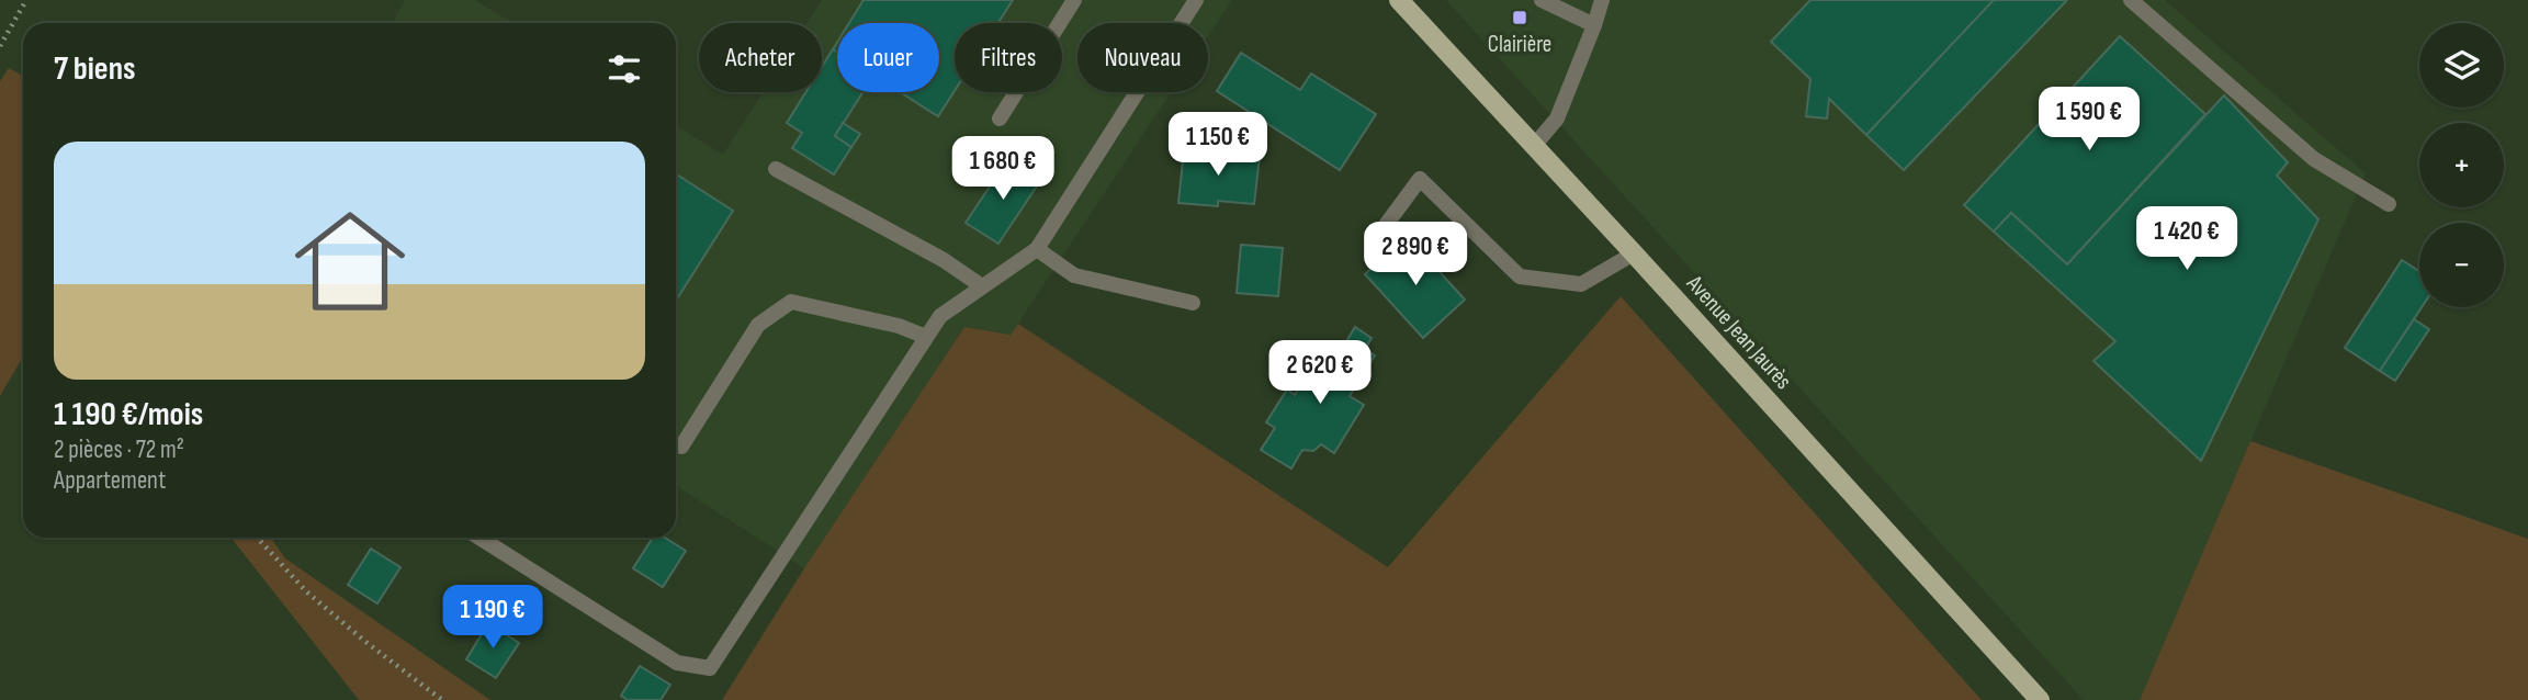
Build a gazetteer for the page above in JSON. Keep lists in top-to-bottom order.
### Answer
{
  "streets": {
    "main road": ["Avenue Jean Jaurès"]
  },
  "places": {
    "transit": ["Clairière"]
  },
  "page": {
    "map_buttons": ["+", "−"],
    "chip": [
      "Acheter",
      "Louer",
      "Filtres",
      "Nouveau"
    ],
    "heading": "7 biens",
    "price": [
      "1 590 €",
      "1 150 €",
      "1 680 €",
      "1 420 €",
      "2 890 €",
      "2 620 €",
      "1 190 €"
    ],
    "list": [
      {
        "name": "1 190 €/mois",
        "note": "2 pièces · 72 m² · Appartement"
      }
    ]
  }
}
